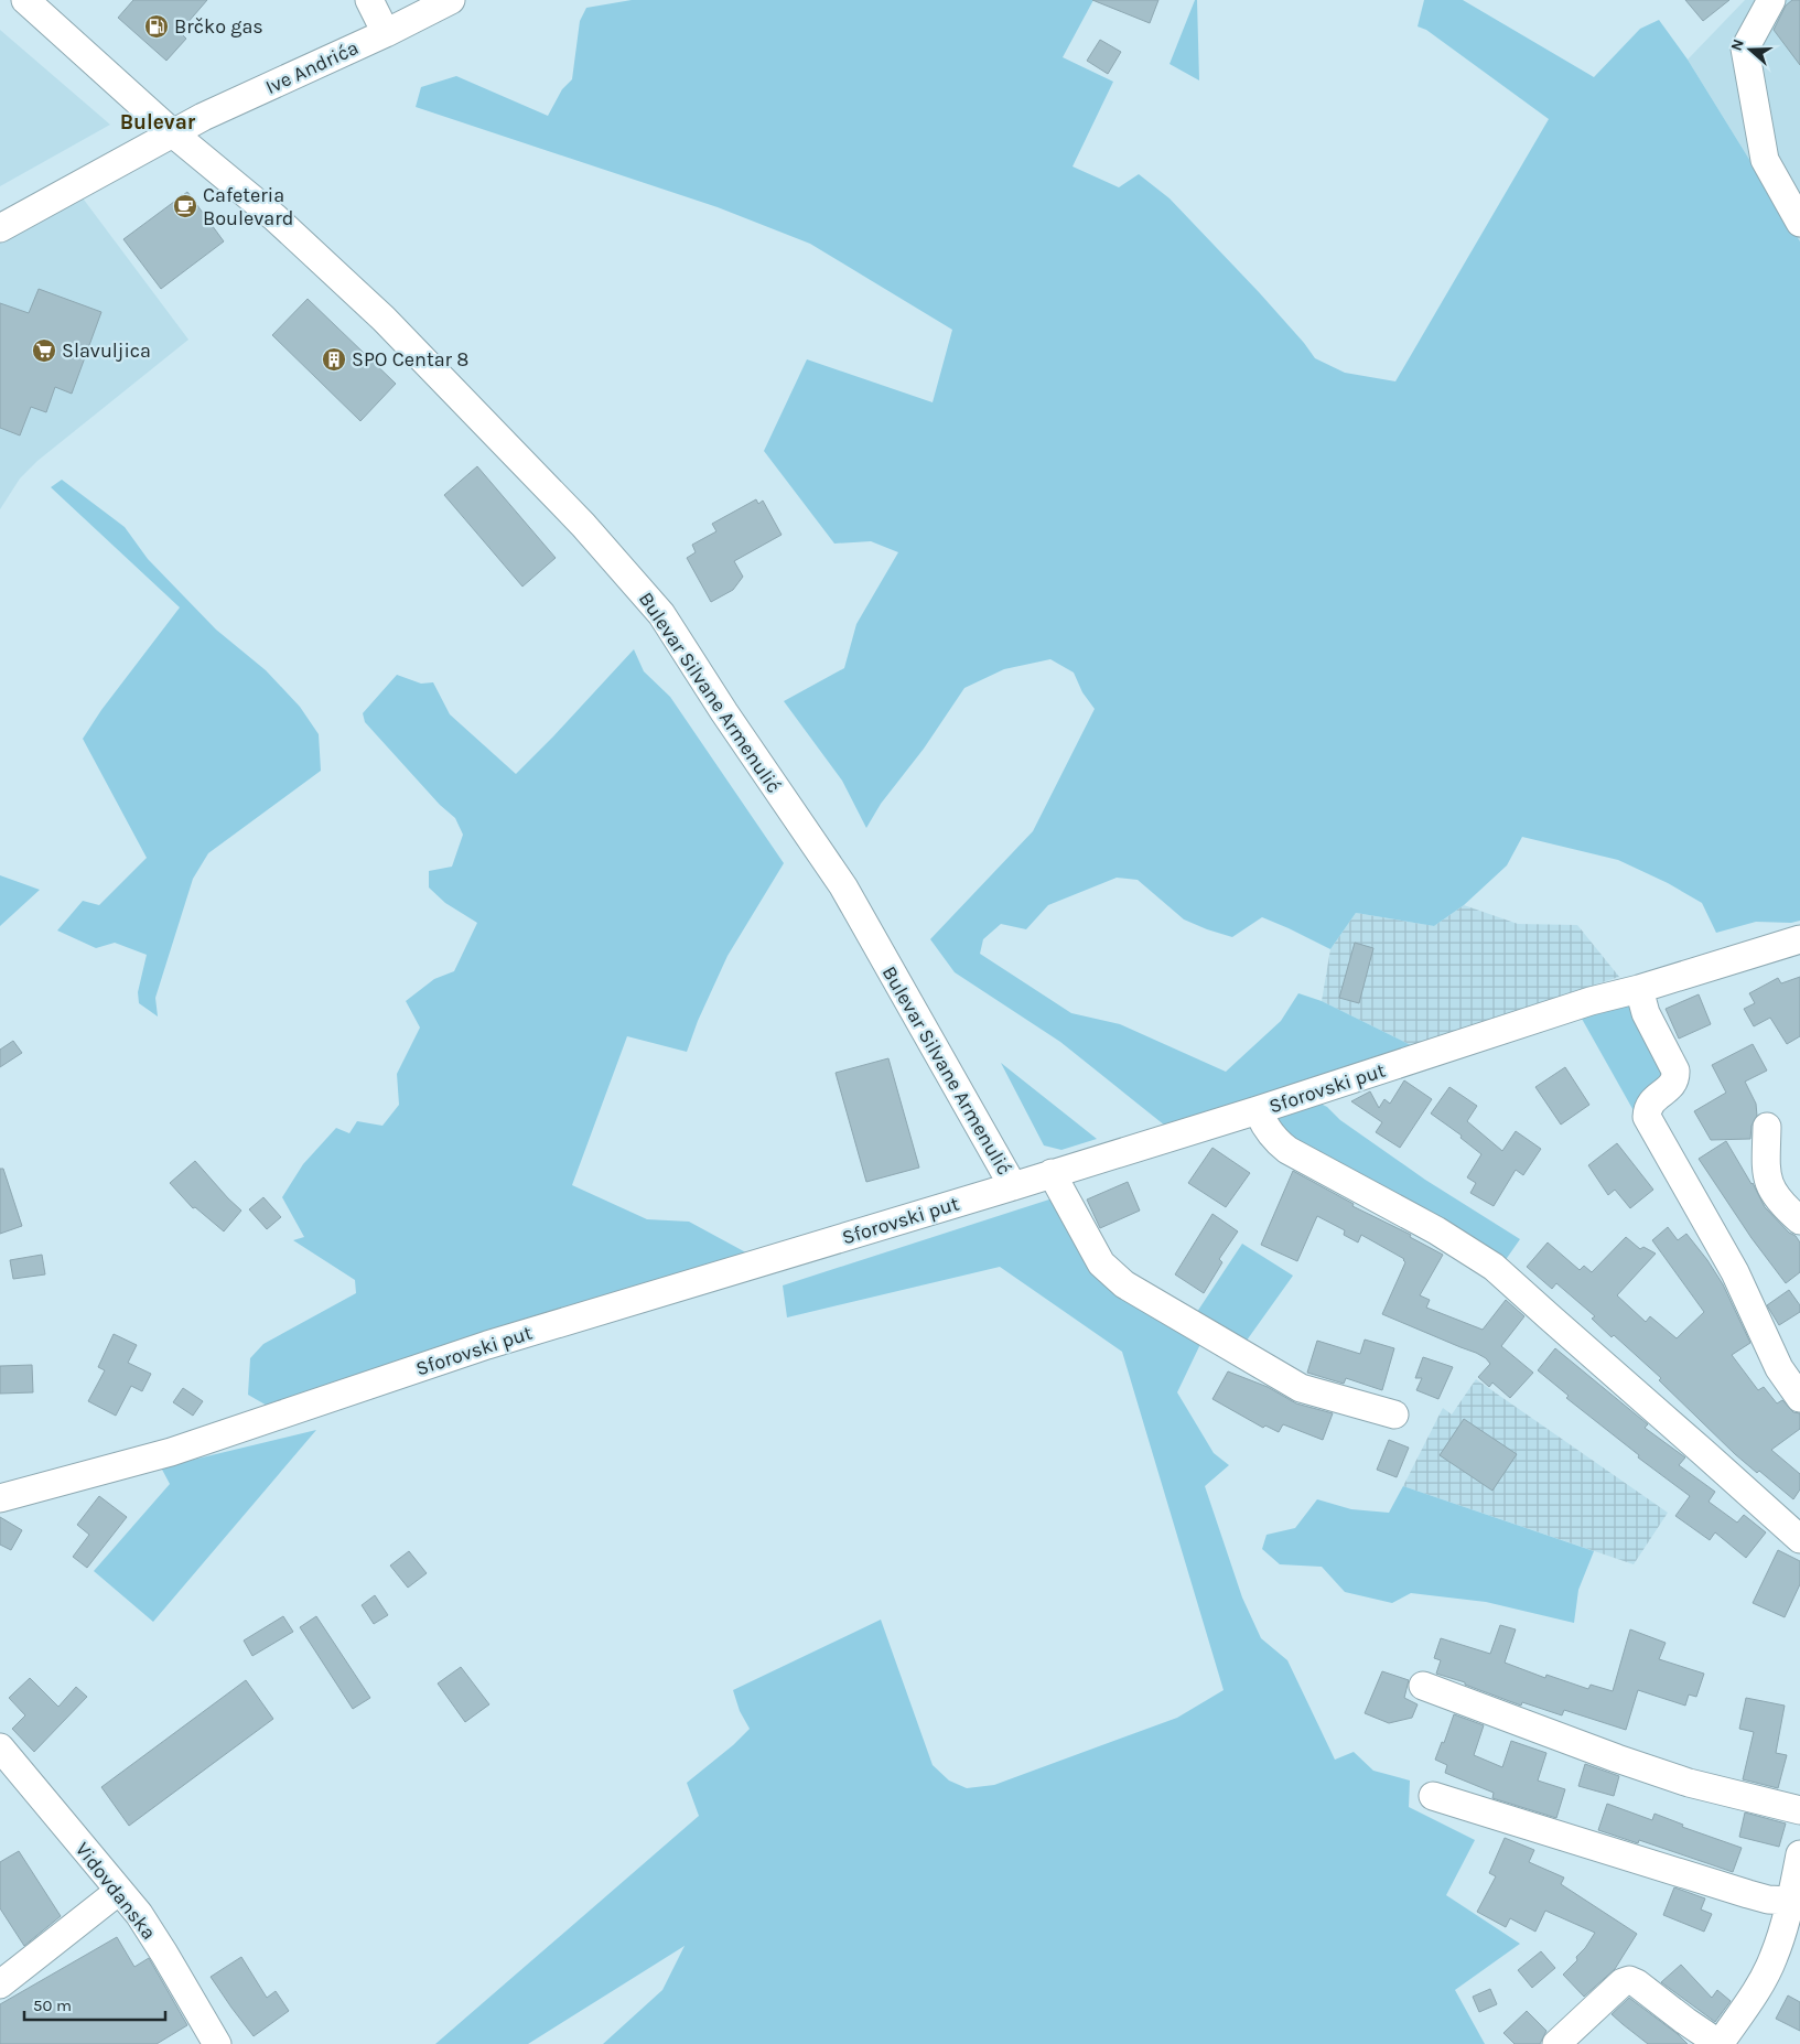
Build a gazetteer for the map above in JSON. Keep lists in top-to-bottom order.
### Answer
{
  "streets": {
    "street": [
      "Ive Andrića",
      "Bulevar Silvane Armenulić",
      "Sforovski put",
      "Vidovdanska"
    ]
  },
  "crossings": [
    ["Ive Andrića", "Bulevar Silvane Armenulić"],
    ["Bulevar Silvane Armenulić", "Sforovski put"]
  ],
  "districts": ["Bulevar"],
  "places": {
    "fuel station": ["Brčko gas"],
    "cafe": ["Cafeteria Boulevard"],
    "supermarket": ["Slavuljica"],
    "building": ["SPO Centar 8"]
  },
  "scale_bar": "50 m",
  "north": "left"
}
